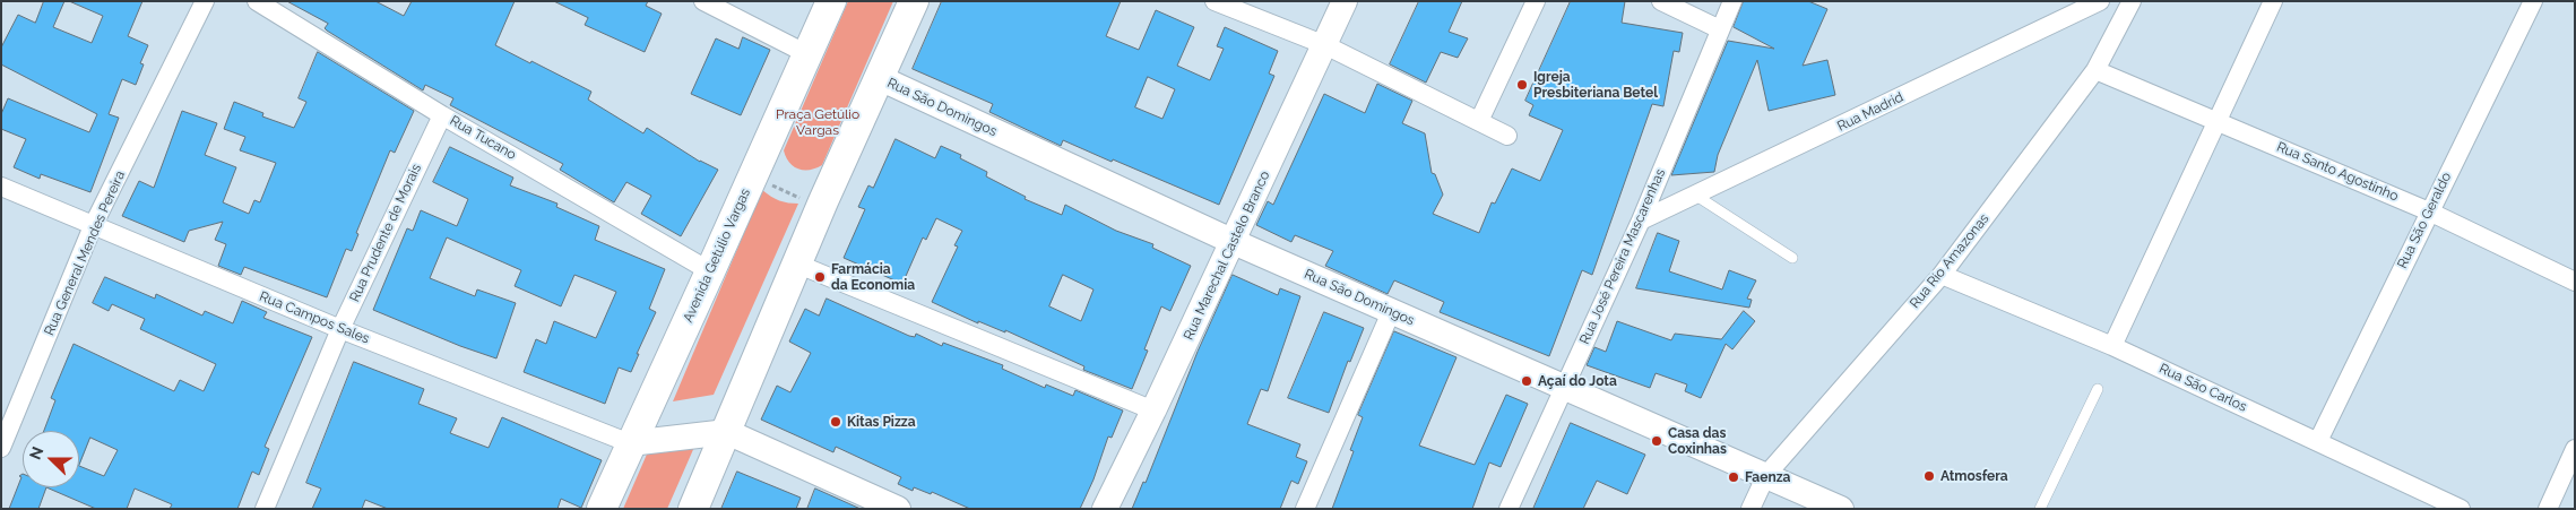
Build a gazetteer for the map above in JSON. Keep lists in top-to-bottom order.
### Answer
{
  "streets": {
    "main road": ["Avenida Getúlio Vargas"],
    "street": [
      "Rua São Domingos",
      "Rua Madrid",
      "Rua Tucano",
      "Rua Santo Agostinho",
      "Rua São Geraldo",
      "Rua Prudente de Morais",
      "Rua General Mendes Pereira",
      "Rua Marechal Castelo Branco",
      "Rua José Pereira Mascarenhas",
      "Rua Rio Amazonas",
      "Rua Campos Sales",
      "Rua São Carlos"
    ]
  },
  "crossings": [
    ["Rua São Domingos", "Rua Marechal Castelo Branco"],
    ["Rua São Domingos", "Rua José Pereira Mascarenhas"],
    ["Rua São Domingos", "Rua Rio Amazonas"],
    ["Rua Madrid", "Rua José Pereira Mascarenhas"],
    ["Rua Tucano", "Rua Prudente de Morais"],
    ["Rua Tucano", "Avenida Getúlio Vargas"],
    ["Rua Santo Agostinho", "Rua São Geraldo"],
    ["Rua Santo Agostinho", "Rua Rio Amazonas"],
    ["Rua São Geraldo", "Rua São Carlos"],
    ["Rua Prudente de Morais", "Rua Campos Sales"],
    ["Rua General Mendes Pereira", "Rua Campos Sales"],
    ["Avenida Getúlio Vargas", "Rua Campos Sales"],
    ["Rua Rio Amazonas", "Rua São Carlos"]
  ],
  "parks": ["Praça Getúlio Vargas"],
  "places": [
    "Igreja Presbiteriana Betel",
    "Farmácia da Economia",
    "Açaí do Jota",
    "Kitas Pizza",
    "Casa das Coxinhas",
    "Atmosfera",
    "Faenza"
  ],
  "north": "left"
}
